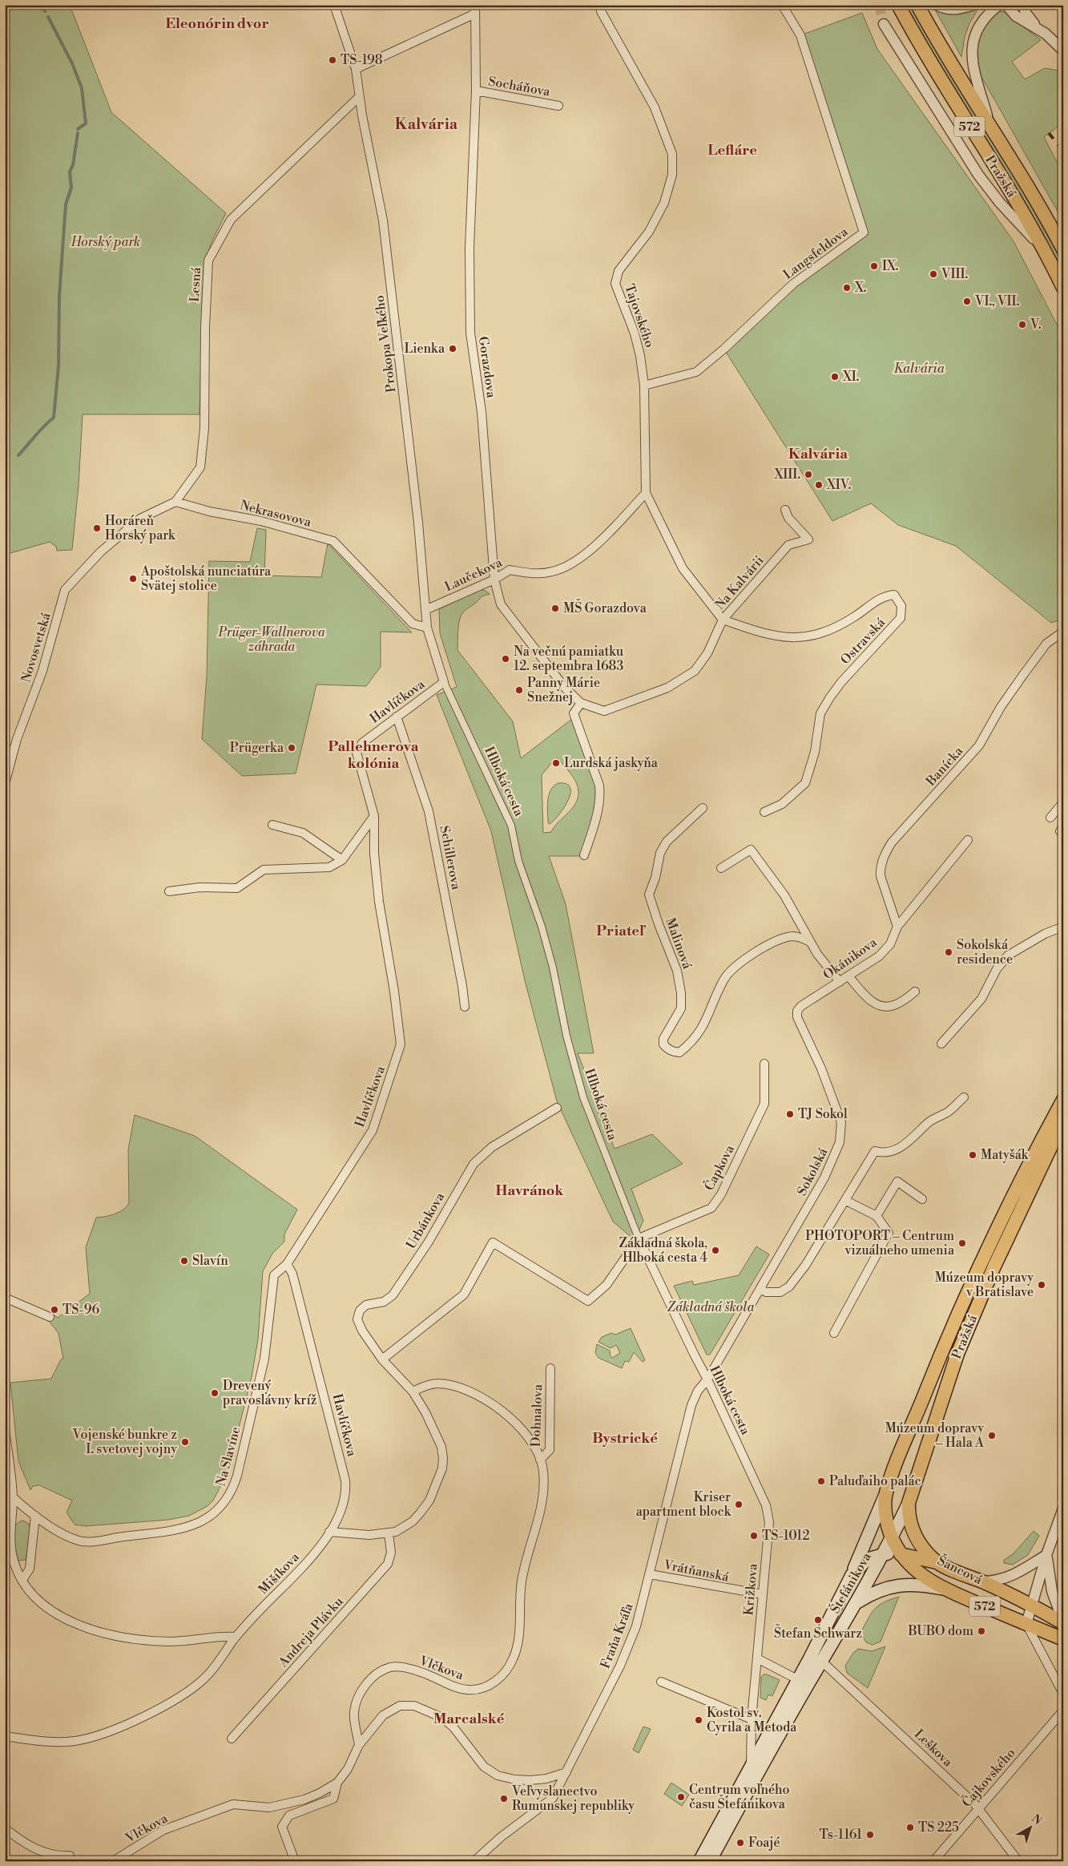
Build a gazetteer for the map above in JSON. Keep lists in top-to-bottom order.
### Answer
{
  "streets": {
    "main road": [
      "572",
      "Pražská",
      "Šancová",
      "Štefánikova"
    ],
    "street": [
      "Socháňova",
      "Langsfeldova",
      "Lesná",
      "Tajovského",
      "Prokopa Veľkého",
      "Gorazdova",
      "Nekrasovova",
      "Laučekova",
      "Na Kalvárii",
      "Ostravská",
      "Novosvetská",
      "Havlíčkova",
      "Banícka",
      "Hlboká cesta",
      "Schillerova",
      "Malinová",
      "Okánikova",
      "Čapkova",
      "Sokolská",
      "Urbánkova",
      "Dohnalova",
      "Na Slavíne",
      "Vrátňanská",
      "Mišíkova",
      "Križkova",
      "Andreja Plávku",
      "Fraňa Kráľa",
      "Vlčkova",
      "Leškova",
      "Čajkovského"
    ]
  },
  "crossings": [
    ["Socháňova", "Gorazdova"],
    ["Pražská", "Šancová"],
    ["Pražská", "Štefánikova"],
    ["Langsfeldova", "Tajovského"],
    ["Lesná", "Prokopa Veľkého"],
    ["Lesná", "Nekrasovova"],
    ["Lesná", "Novosvetská"],
    ["Tajovského", "Laučekova"],
    ["Tajovského", "Na Kalvárii"],
    ["Tajovského", "Ostravská"],
    ["Prokopa Veľkého", "Nekrasovova"],
    ["Prokopa Veľkého", "Laučekova"],
    ["Prokopa Veľkého", "Havlíčkova"],
    ["Prokopa Veľkého", "Hlboká cesta"],
    ["Gorazdova", "Laučekova"],
    ["Gorazdova", "Na Kalvárii"],
    ["Nekrasovova", "Novosvetská"],
    ["Na Kalvárii", "Ostravská"],
    ["Havlíčkova", "Hlboká cesta"],
    ["Havlíčkova", "Schillerova"],
    ["Havlíčkova", "Na Slavíne"],
    ["Havlíčkova", "Mišíkova"],
    ["Banícka", "Okánikova"],
    ["Hlboká cesta", "Čapkova"],
    ["Hlboká cesta", "Sokolská"],
    ["Hlboká cesta", "Križkova"],
    ["Hlboká cesta", "Fraňa Kráľa"],
    ["Okánikova", "Sokolská"],
    ["Sokolská", "Fraňa Kráľa"],
    ["Dohnalova", "Vlčkova"],
    ["Šancová", "Štefánikova"],
    ["Vrátňanská", "Križkova"],
    ["Vrátňanská", "Fraňa Kráľa"],
    ["Štefánikova", "Križkova"],
    ["Štefánikova", "Leškova"],
    ["Leškova", "Čajkovského"]
  ],
  "districts": [
    "Eleonórin dvor",
    "Kalvária",
    "Lefláre",
    "Kalvária",
    "Pallehnerova kolónia",
    "Priateľ",
    "Havránok",
    "Bystrické",
    "Marcalské"
  ],
  "parks": [
    "Horský park",
    "Kalvária",
    "Prüger-Wallnerova záhrada",
    "Základná škola"
  ],
  "places": [
    "TS-198",
    "IX.",
    "VIII.",
    "X.",
    "VI., VII.",
    "V.",
    "Lienka",
    "XI.",
    "XIII.",
    "XIV.",
    "Horáreň Horský park",
    "Apoštolská nunciatúra Svätej stolice",
    "MŠ Gorazdova",
    "Na večnú pamiatku 12. septembra 1683",
    "Panny Márie Snežnej",
    "Prügerka",
    "Lurdská jaskyňa",
    "Sokolská residence",
    "TJ Sokol",
    "Matyšák",
    "PHOTOPORT – Centrum vizuálneho umenia",
    "Základná škola, Hlboká cesta 4",
    "Slavín",
    "Múzeum dopravy v Bratislave",
    "TS-96",
    "Drevený pravoslávny kríž",
    "Múzeum dopravy – Hala A",
    "Vojenské bunkre z I. svetovej vojny",
    "Paluďaiho palác",
    "Kriser apartment block",
    "TS-1012",
    "Štefan Schwarz",
    "BUBO dom",
    "Kostol sv. Cyrila a Metoda",
    "Centrum voľného času Štefánikova",
    "Veľvyslanectvo Rumunskej republiky",
    "TS 225",
    "Ts-1161",
    "Foajé"
  ],
  "north": "top right"
}
